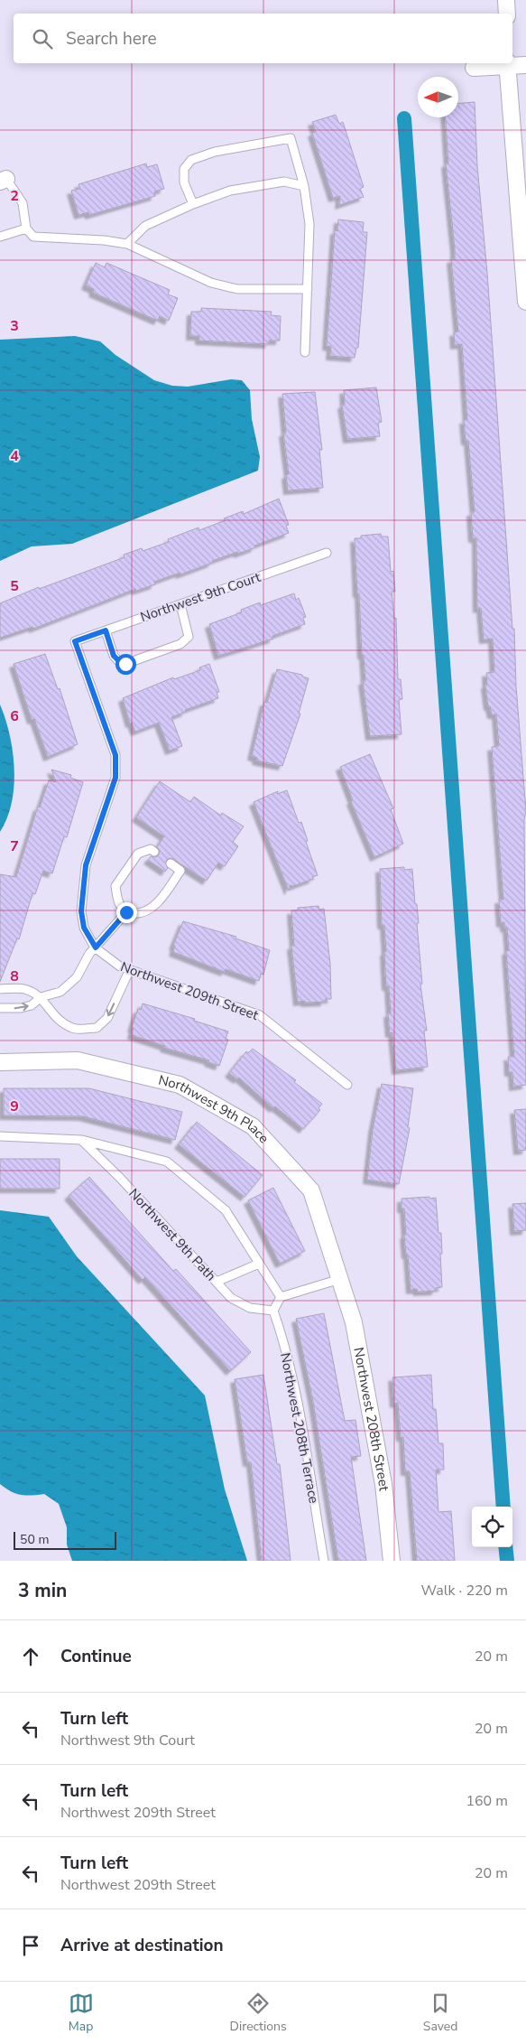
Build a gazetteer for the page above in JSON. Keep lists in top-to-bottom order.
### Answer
{
  "streets": {
    "street": ["Northwest 9th Place", "Northwest 208th Street"],
    "lane": [
      "Northwest 9th Court",
      "Northwest 209th Street",
      "Northwest 9th Path",
      "Northwest 208th Terrace"
    ]
  },
  "crossings": [
    ["Northwest 9th Court", "Northwest 209th Street"],
    ["Northwest 9th Place", "Northwest 208th Street"],
    ["Northwest 9th Path", "Northwest 208th Terrace"]
  ],
  "scale_bar": "50 m",
  "north": "left",
  "page": {
    "search": "Search here",
    "scale": "50 m",
    "heading": ["3 min", "Walk · 220 m"],
    "list": [
      ["Continue", "20 m"],
      ["Turn left", "Northwest 9th Court", "20 m"],
      ["Turn left", "Northwest 209th Street", "160 m"],
      ["Turn left", "Northwest 209th Street", "20 m"],
      "Arrive at destination"
    ],
    "nav": ["Map", "Directions", "Saved"]
  },
  "grid": {
    "rows": [
      "2",
      "3",
      "4",
      "5",
      "6",
      "7",
      "8",
      "9"
    ]
  }
}
